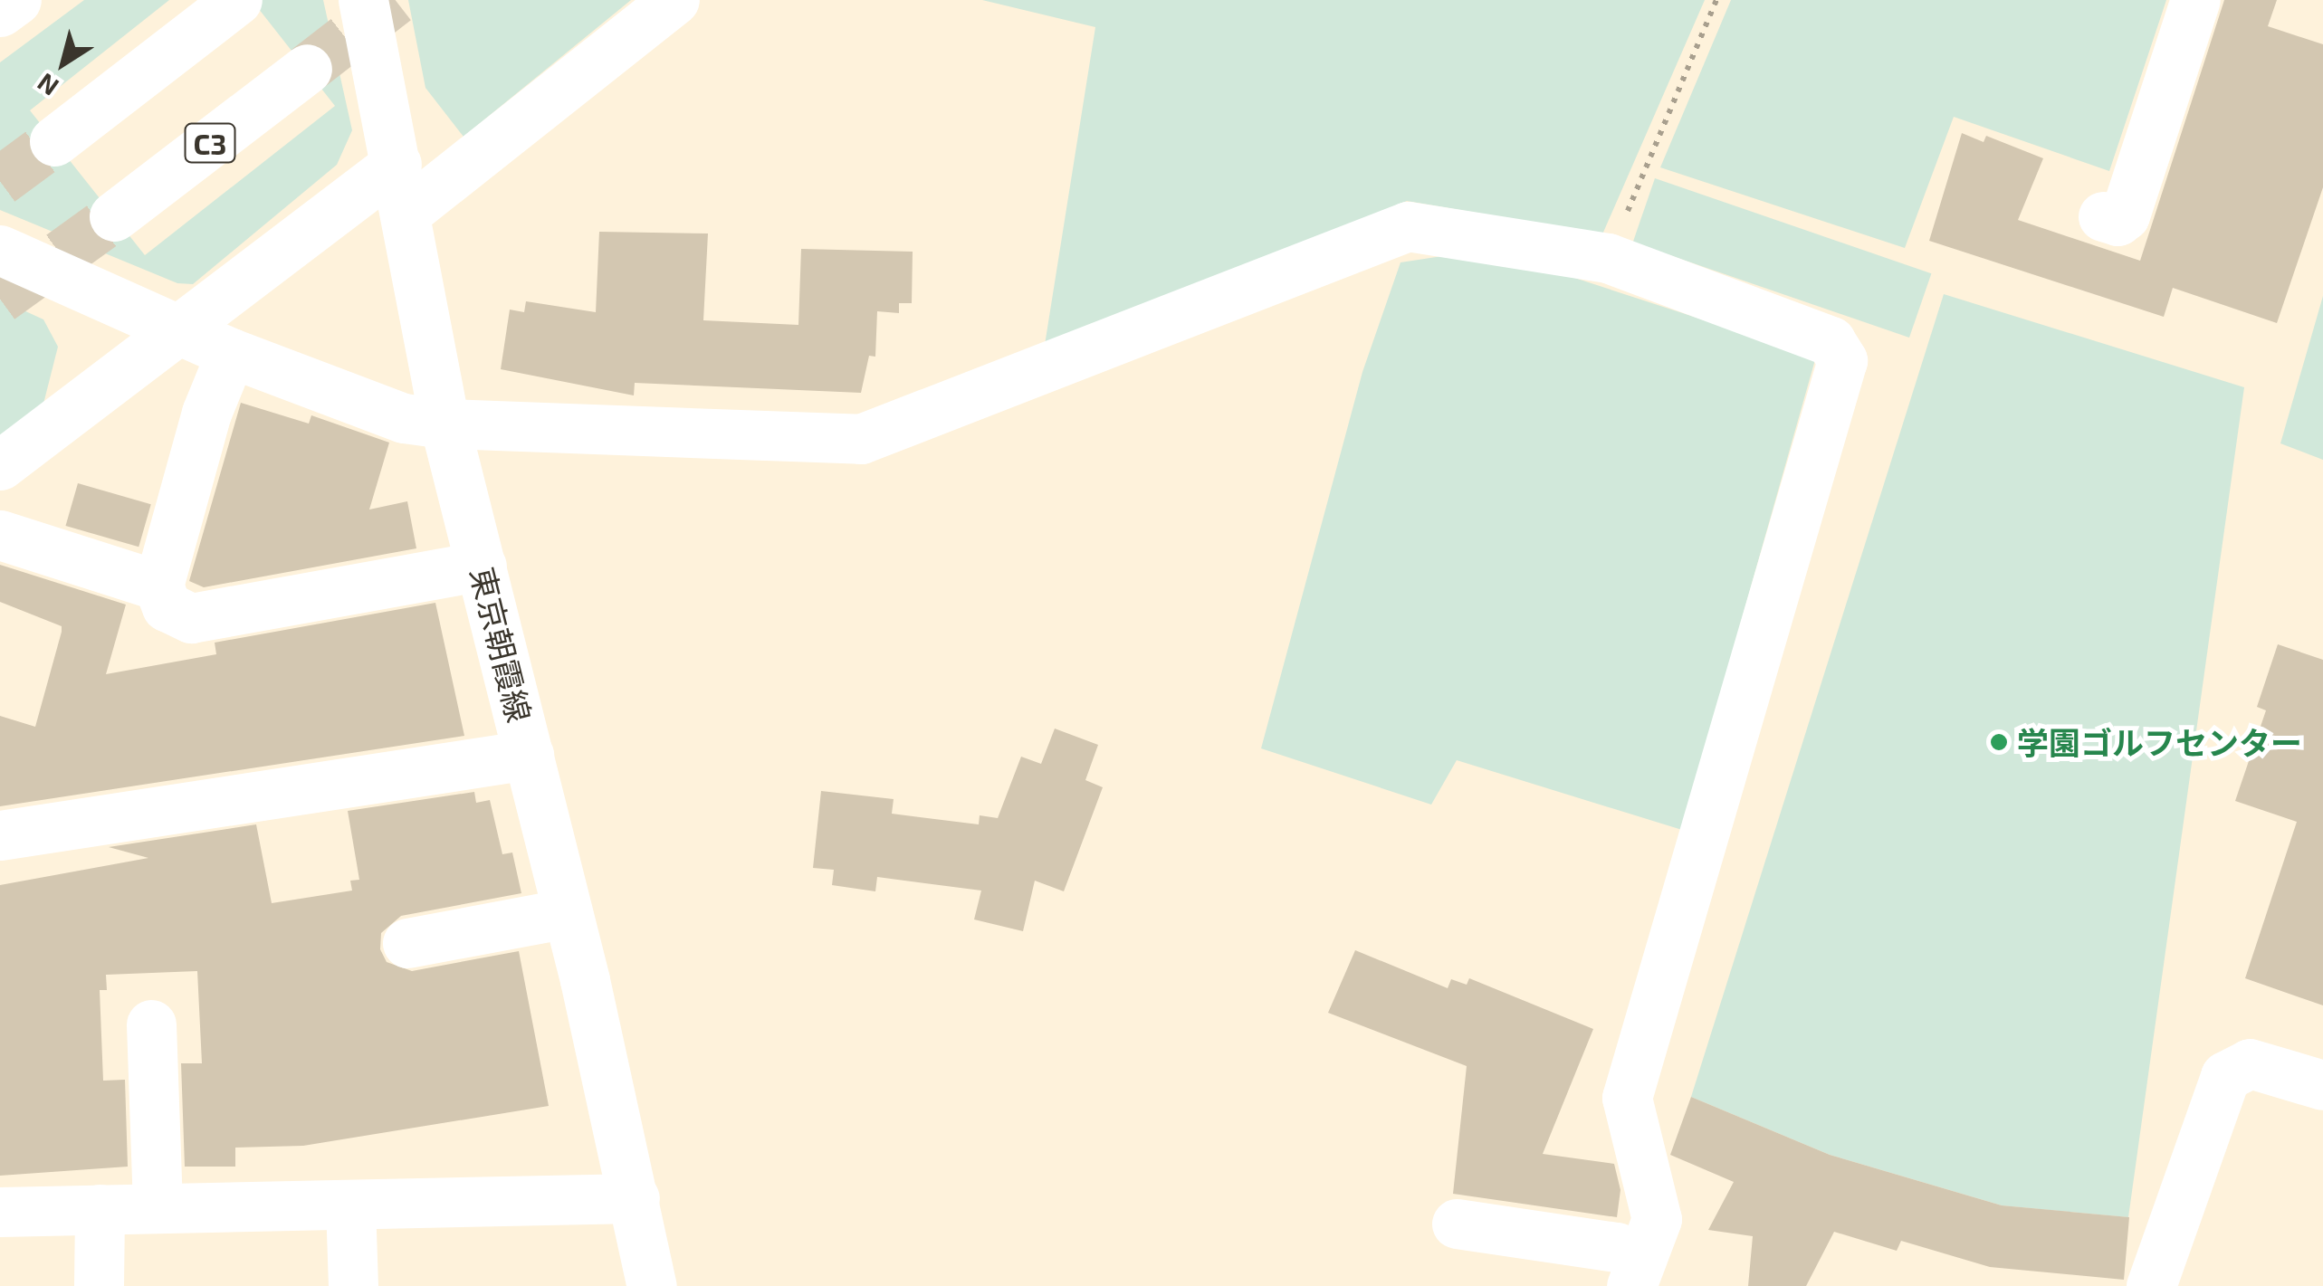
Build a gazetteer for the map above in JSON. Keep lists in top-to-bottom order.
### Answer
{
  "streets": {
    "main road": ["C3", "東京朝霞線"]
  },
  "places": ["学園ゴルフセンター"],
  "north": "bottom left"
}
